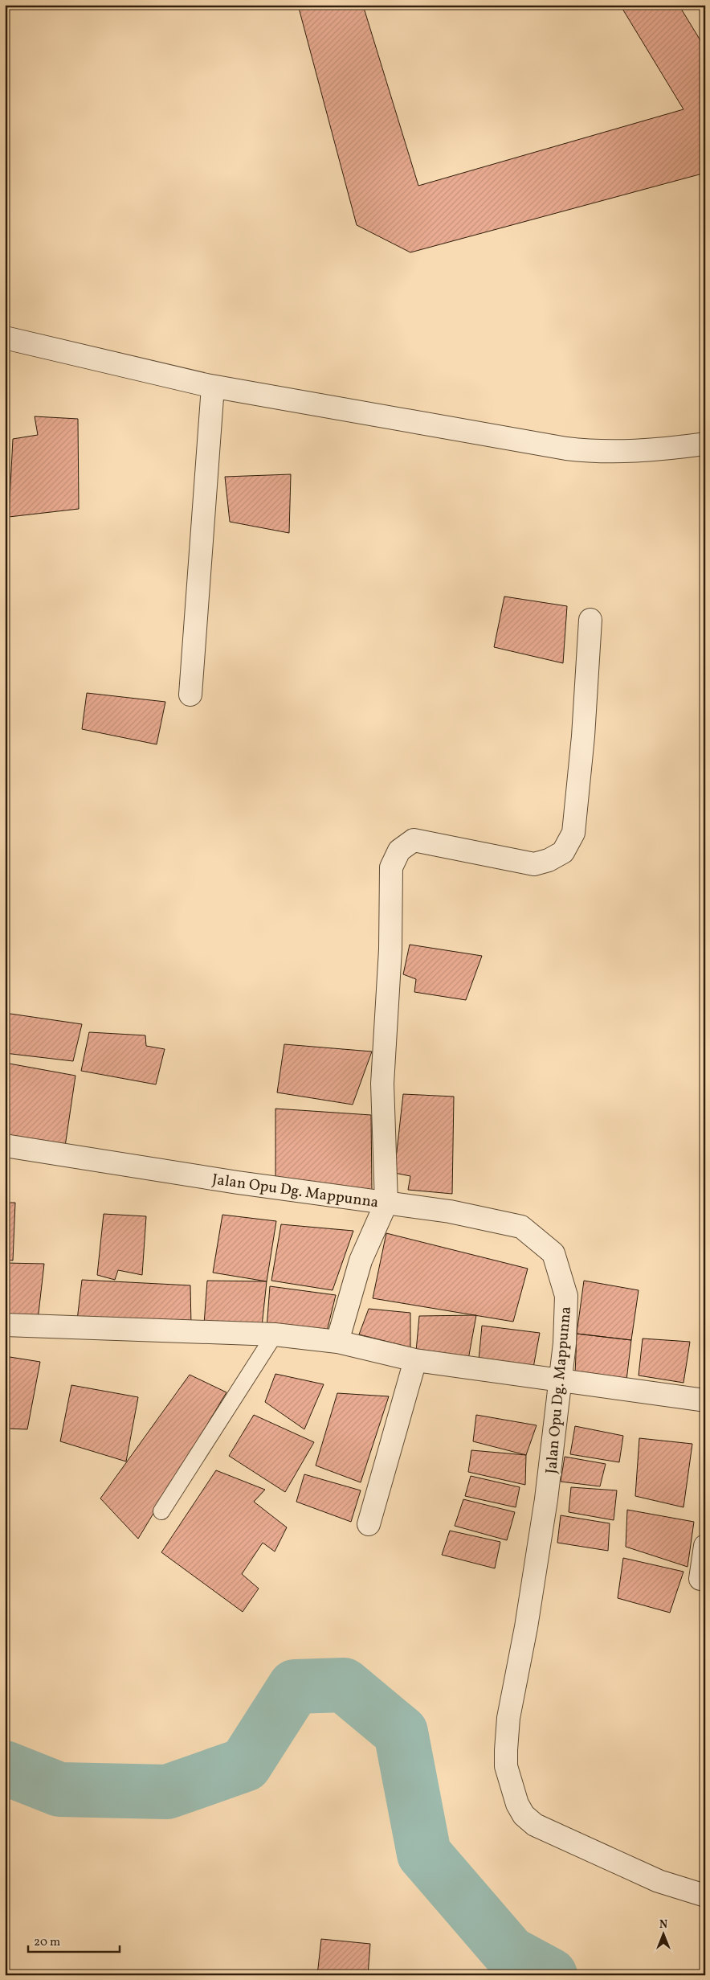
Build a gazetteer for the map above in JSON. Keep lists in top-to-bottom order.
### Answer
{
  "streets": {
    "street": ["Jalan Opu Dg. Mappunna"]
  },
  "scale_bar": "20 m",
  "north": "top"
}
